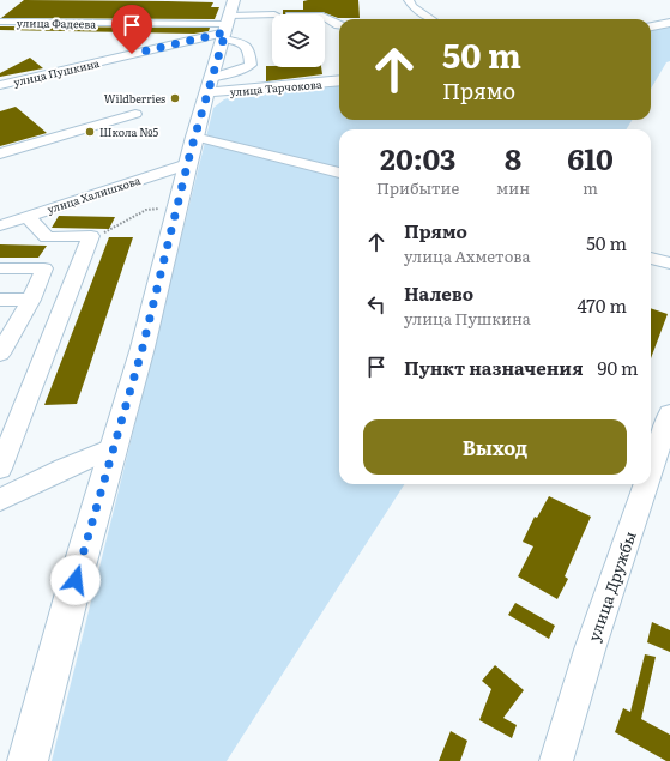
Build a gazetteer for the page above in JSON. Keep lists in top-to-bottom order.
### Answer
{
  "streets": {
    "main road": ["улица Тарчокова"],
    "street": [
      "улица Фадеева",
      "улица Пушкина",
      "улица Халишхова",
      "улица Дружбы"
    ]
  },
  "crossings": [
    ["улица Фадеева", "улица Пушкина"]
  ],
  "places": ["Wildberries", "Школа №5"],
  "page": {
    "turn": ["50 m", "Прямо"],
    "eta": [
      "20:03",
      "Прибытие",
      "8",
      "мин",
      "610",
      "m"
    ],
    "list": [
      {
        "name": "Прямо",
        "note": "улица Ахметова",
        "value": "50 m"
      },
      {
        "name": "Налево",
        "note": "улица Пушкина",
        "value": "470 m"
      },
      {
        "name": "Пункт назначения",
        "value": "90 m"
      }
    ],
    "buttons": "Выход"
  }
}
